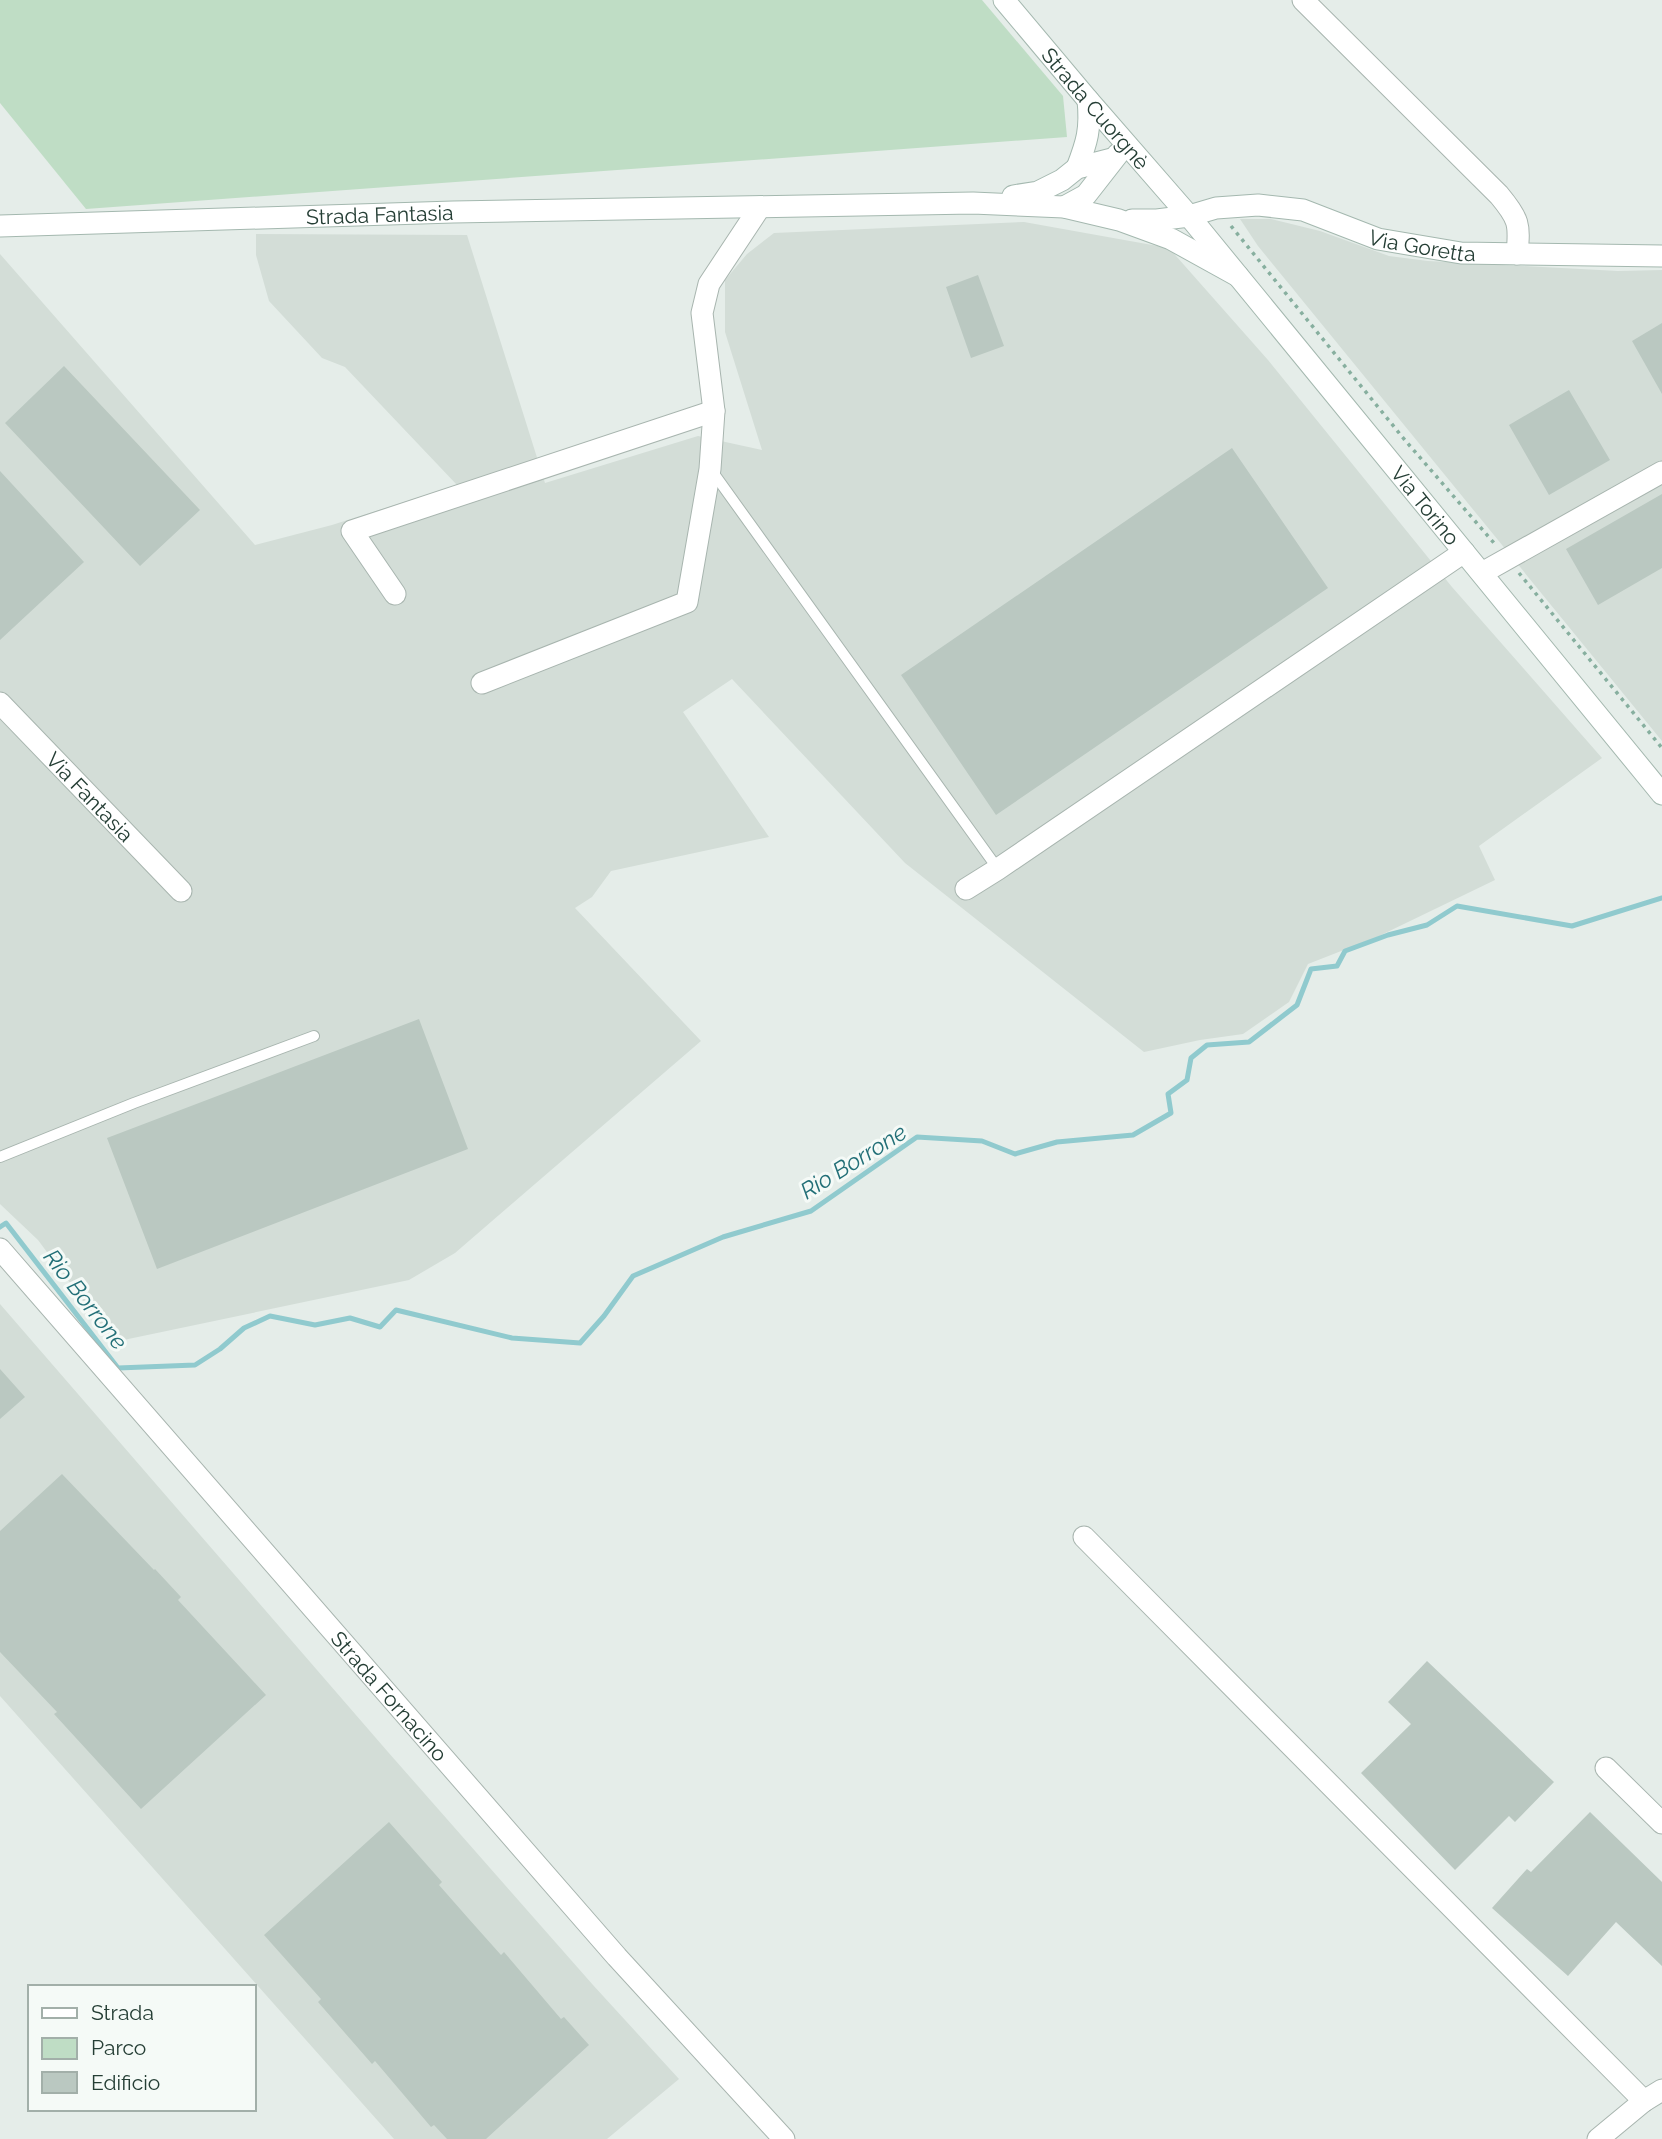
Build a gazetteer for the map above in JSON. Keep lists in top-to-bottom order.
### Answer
{
  "streets": {
    "street": [
      "Strada Cuorgnè",
      "Strada Fantasia",
      "Via Goretta",
      "Via Torino",
      "Via Fantasia",
      "Strada Fornacino"
    ]
  },
  "crossings": [
    ["Strada Cuorgnè", "Strada Fantasia"],
    ["Strada Cuorgnè", "Via Goretta"],
    ["Strada Cuorgnè", "Via Torino"],
    ["Strada Fantasia", "Via Goretta"],
    ["Strada Fantasia", "Via Torino"],
    ["Via Goretta", "Via Torino"]
  ],
  "water": ["Rio Borrone"],
  "legend": ["Strada", "Parco", "Edificio"]
}
